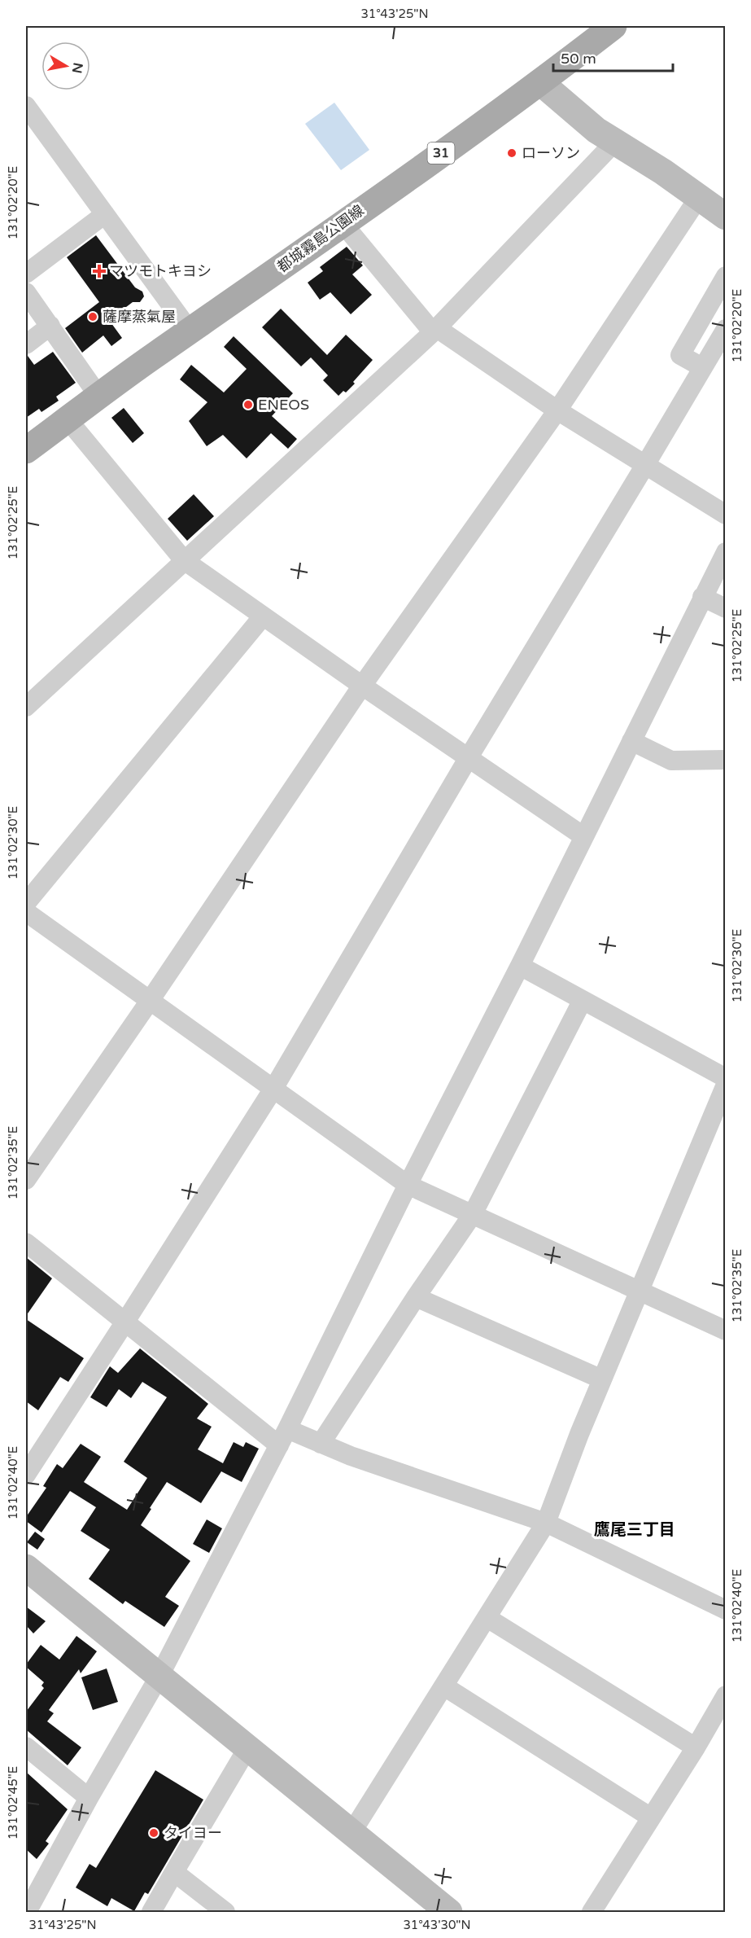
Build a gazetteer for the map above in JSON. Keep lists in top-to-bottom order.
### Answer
{
  "streets": {
    "main road": ["31", "都城霧島公園線"]
  },
  "districts": ["鷹尾三丁目"],
  "places": {
    "other": [
      "ローソン",
      "薩摩蒸氣屋",
      "ENEOS",
      "タイヨー"
    ],
    "health": ["マツモトキヨシ"]
  },
  "scale_bar": "50 m",
  "north": "right",
  "coordinates": [
    "31°43'25\"N",
    "131°02'20\"E",
    "131°02'25\"E",
    "131°02'30\"E",
    "131°02'35\"E",
    "131°02'40\"E",
    "131°02'45\"E",
    "31°43'30\"N"
  ]
}
